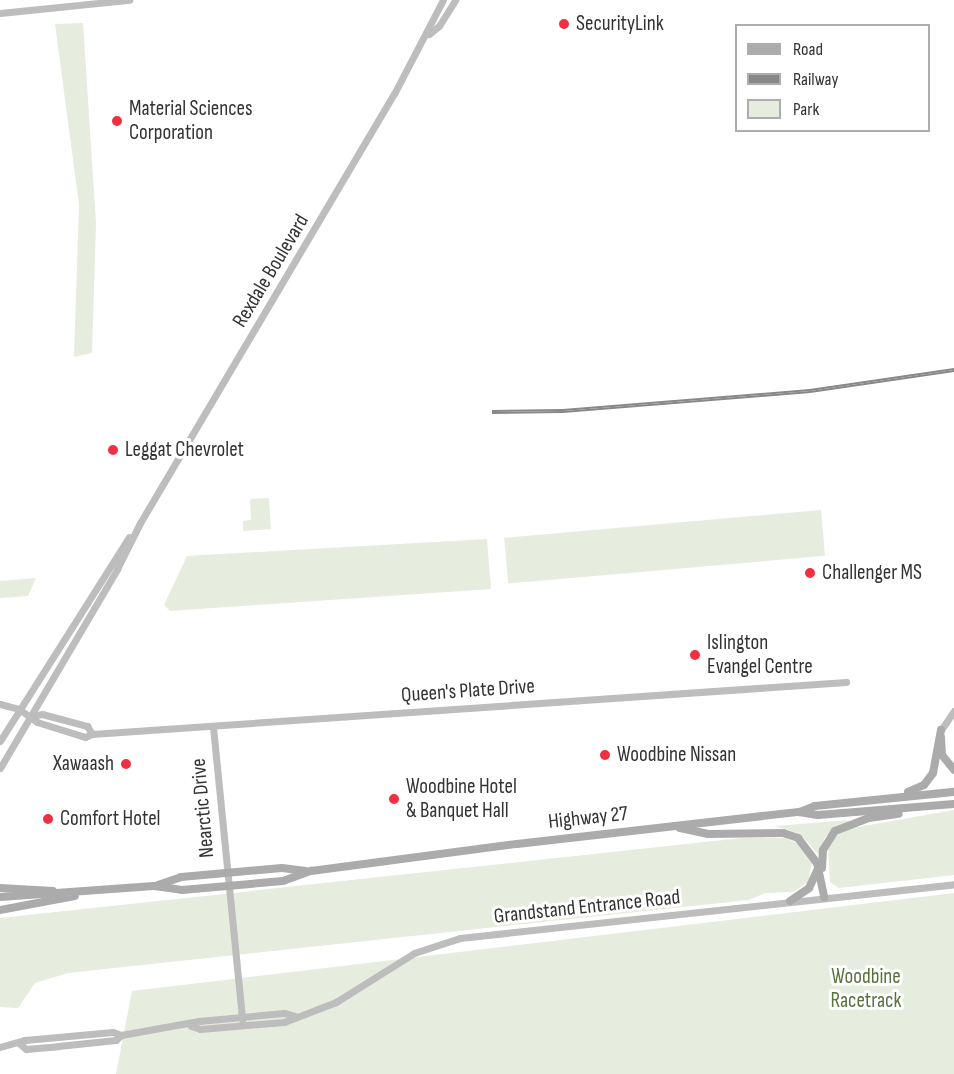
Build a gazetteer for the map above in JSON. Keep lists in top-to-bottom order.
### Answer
{
  "streets": {
    "main road": ["Highway 27"],
    "street": [
      "Rexdale Boulevard",
      "Queen's Plate Drive",
      "Nearctic Drive",
      "Grandstand Entrance Road"
    ]
  },
  "crossings": [
    ["Rexdale Boulevard", "Queen's Plate Drive"],
    ["Queen's Plate Drive", "Nearctic Drive"],
    ["Nearctic Drive", "Highway 27"],
    ["Nearctic Drive", "Grandstand Entrance Road"]
  ],
  "parks": ["Woodbine Racetrack"],
  "places": [
    "SecurityLink",
    "Material Sciences Corporation",
    "Leggat Chevrolet",
    "Challenger MS",
    "Islington Evangel Centre",
    "Woodbine Nissan",
    "Xawaash",
    "Woodbine Hotel & Banquet Hall",
    "Comfort Hotel"
  ],
  "legend": ["Road", "Railway", "Park"]
}
